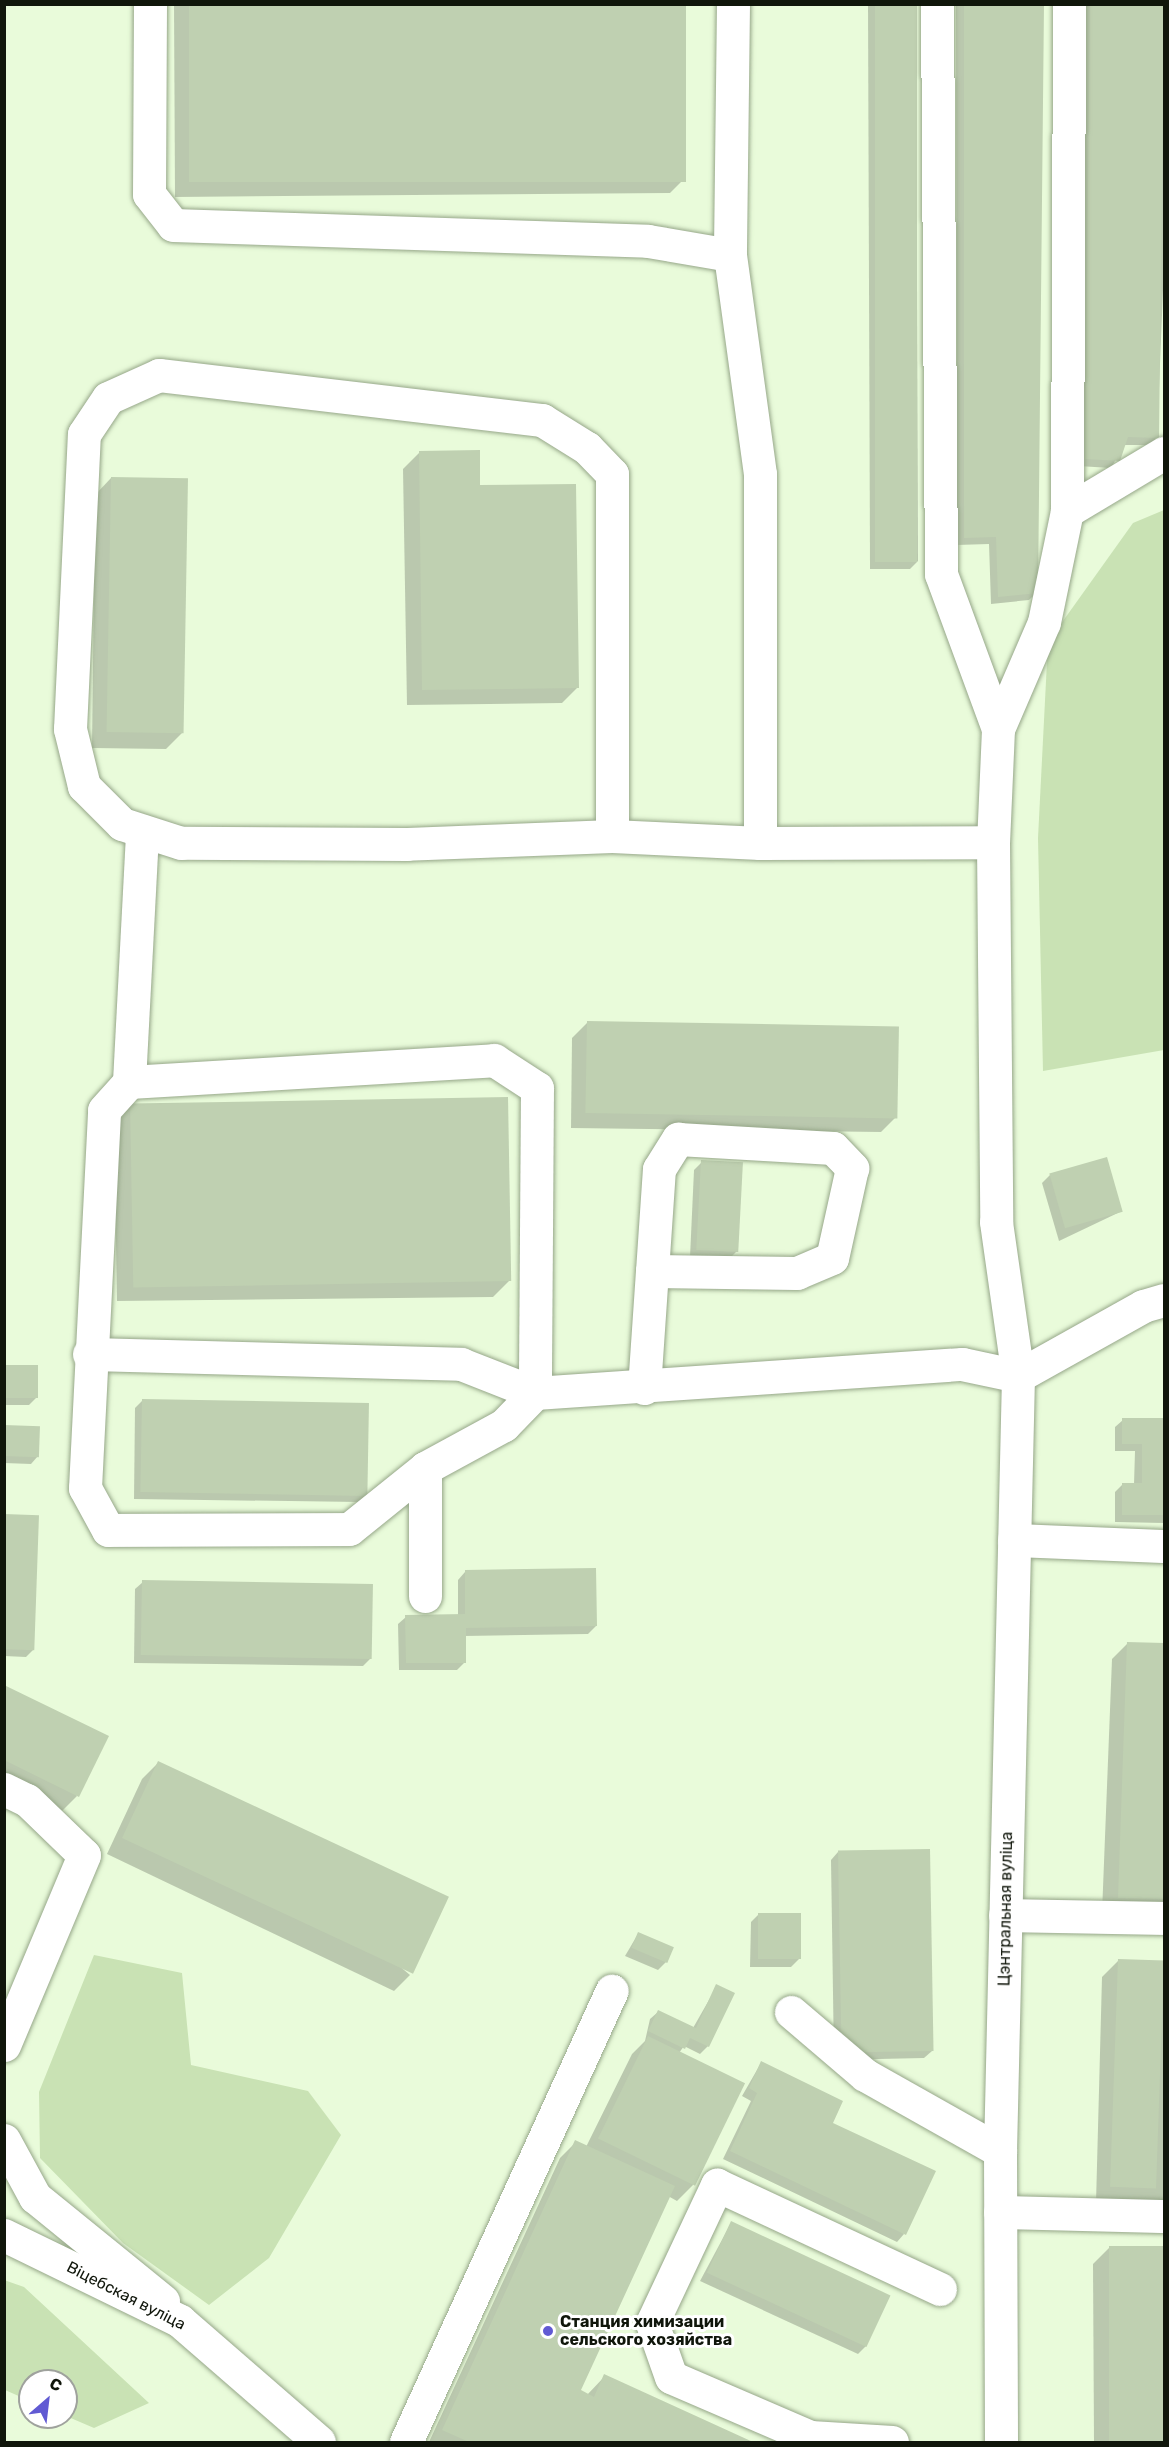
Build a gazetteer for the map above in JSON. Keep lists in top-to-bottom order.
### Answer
{
  "streets": {
    "street": ["Цэнтральная вуліца", "Віцебская вуліца"]
  },
  "places": ["Станция химизации сельского хозяйства"],
  "north": "top right"
}
